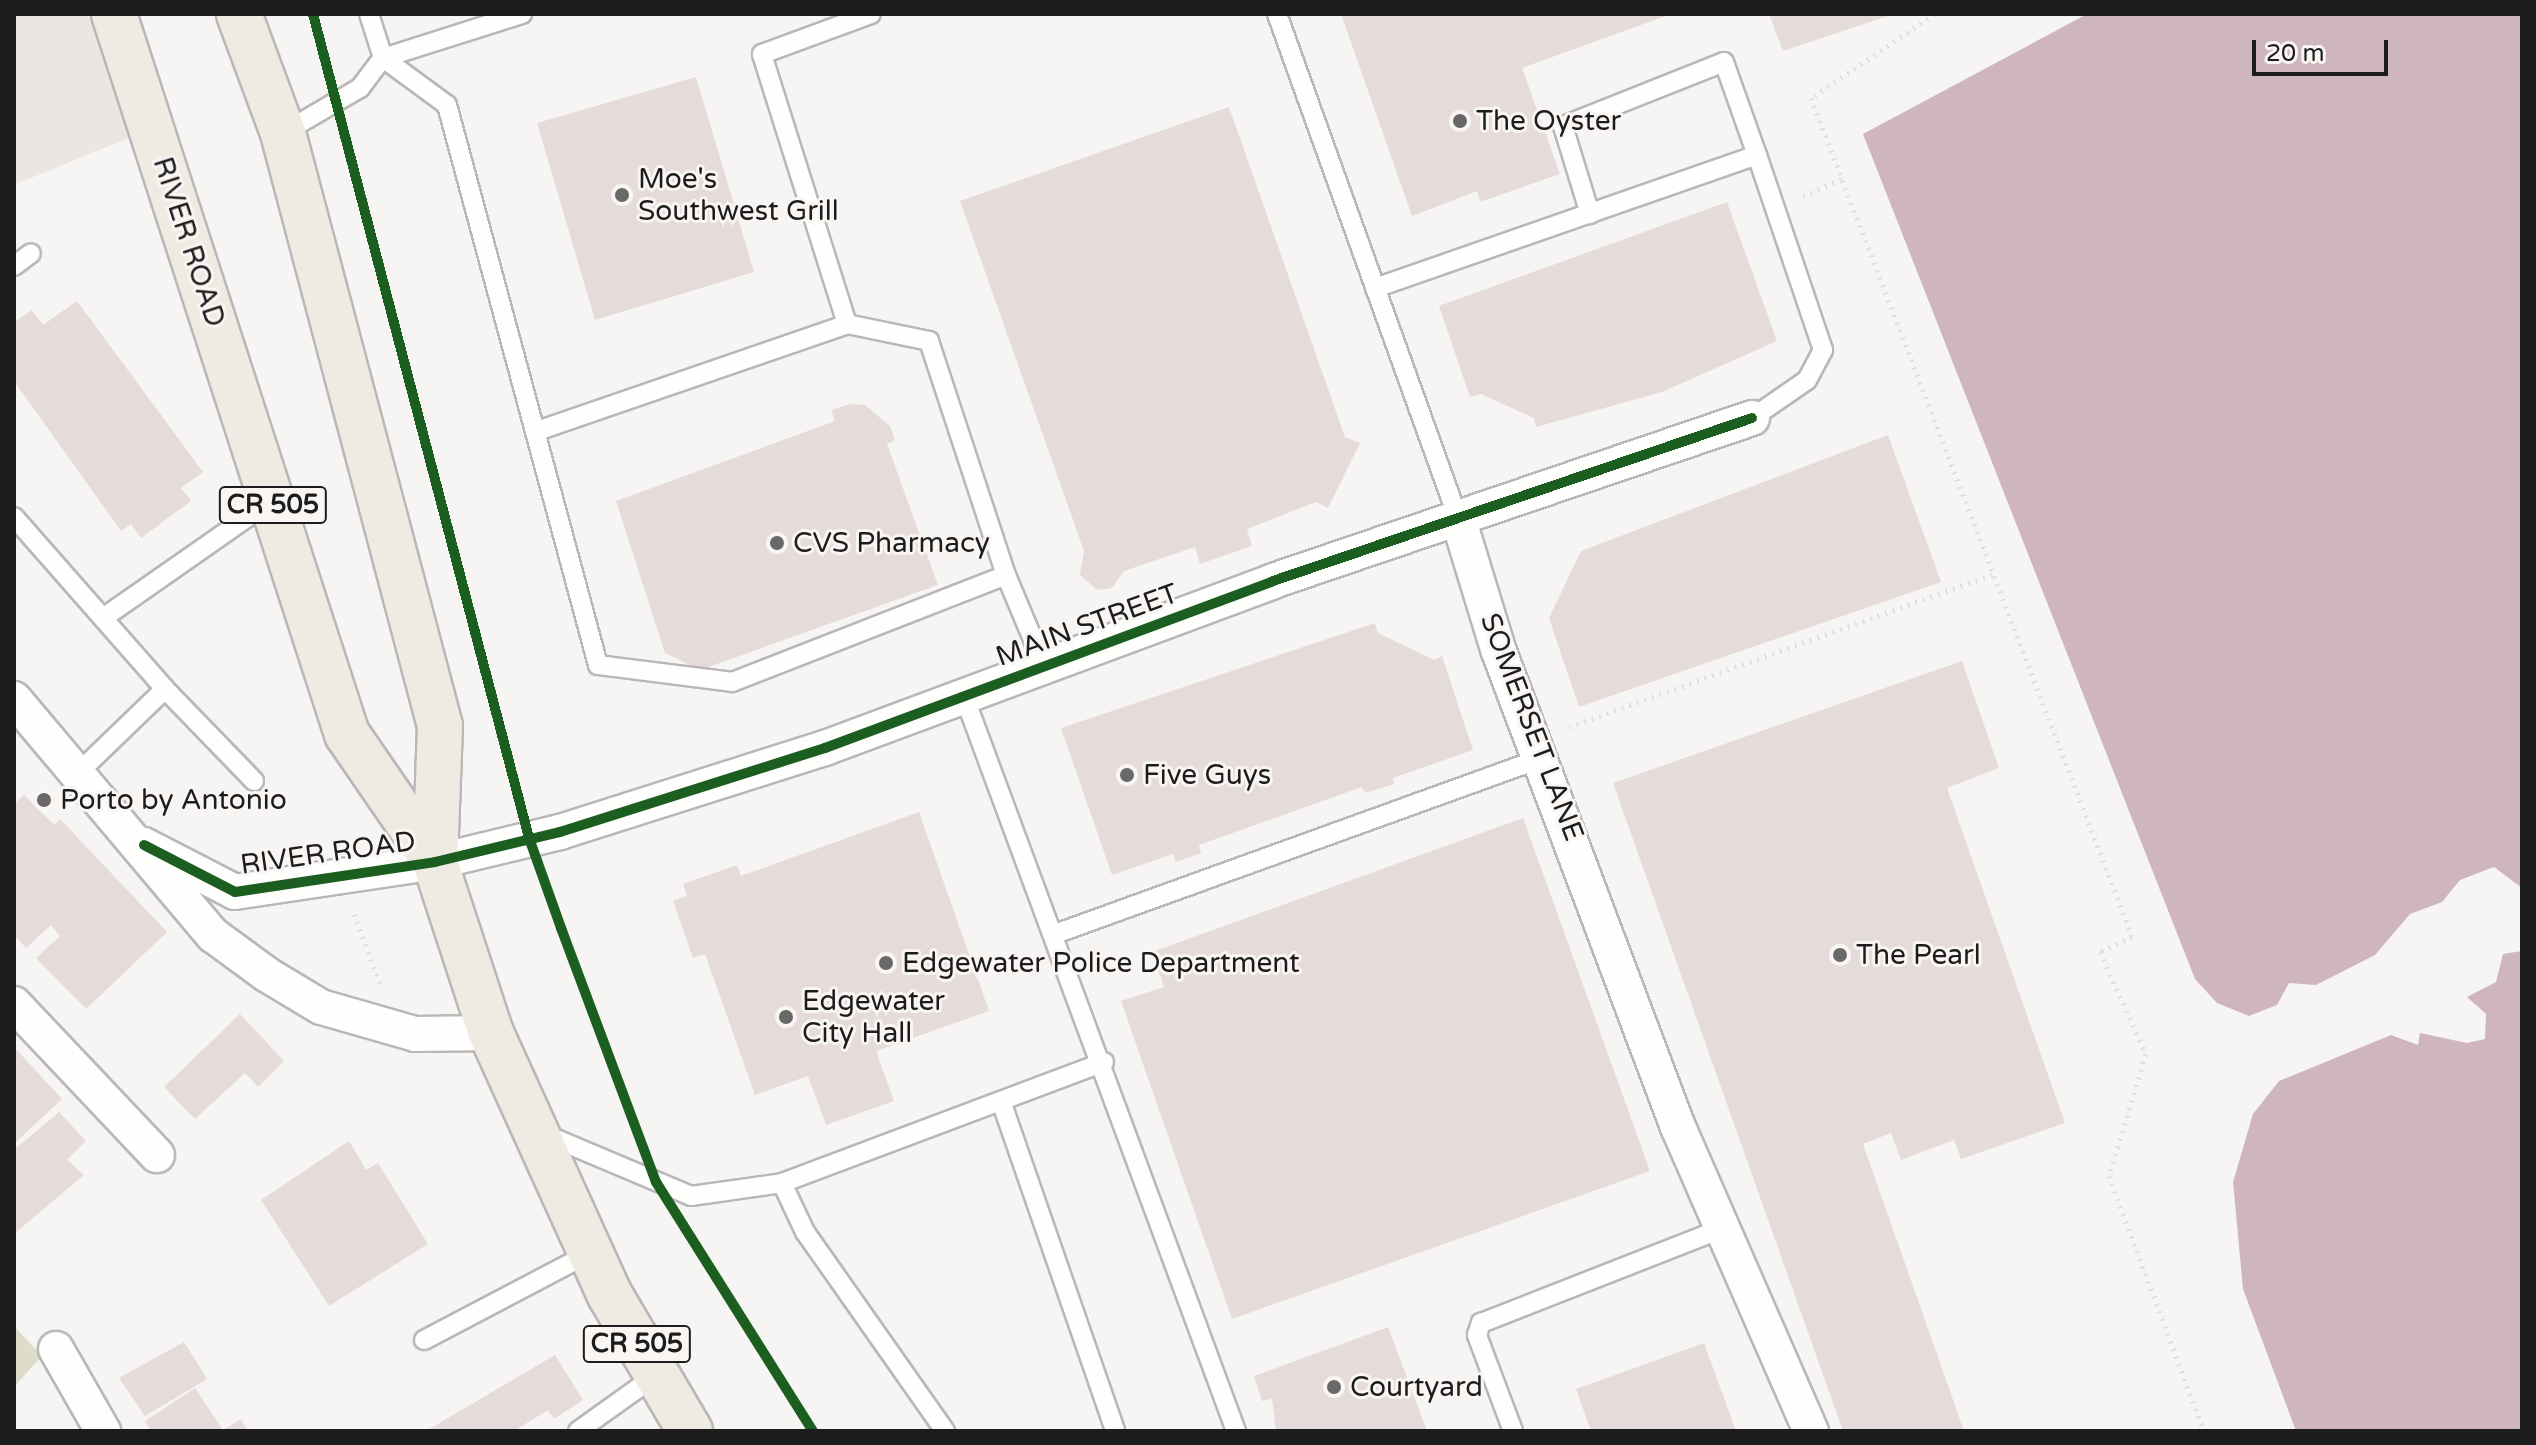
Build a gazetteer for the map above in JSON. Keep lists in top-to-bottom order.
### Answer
{
  "streets": {
    "main road": ["RIVER ROAD", "CR 505"],
    "street": ["MAIN STREET", "SOMERSET LANE"]
  },
  "crossings": [
    ["RIVER ROAD", "MAIN STREET"],
    ["MAIN STREET", "SOMERSET LANE"]
  ],
  "places": [
    "The Oyster",
    "Moe's Southwest Grill",
    "CVS Pharmacy",
    "Five Guys",
    "Porto by Antonio",
    "The Pearl",
    "Edgewater Police Department",
    "Edgewater City Hall",
    "Courtyard"
  ],
  "scale_bar": "20 m"
}
